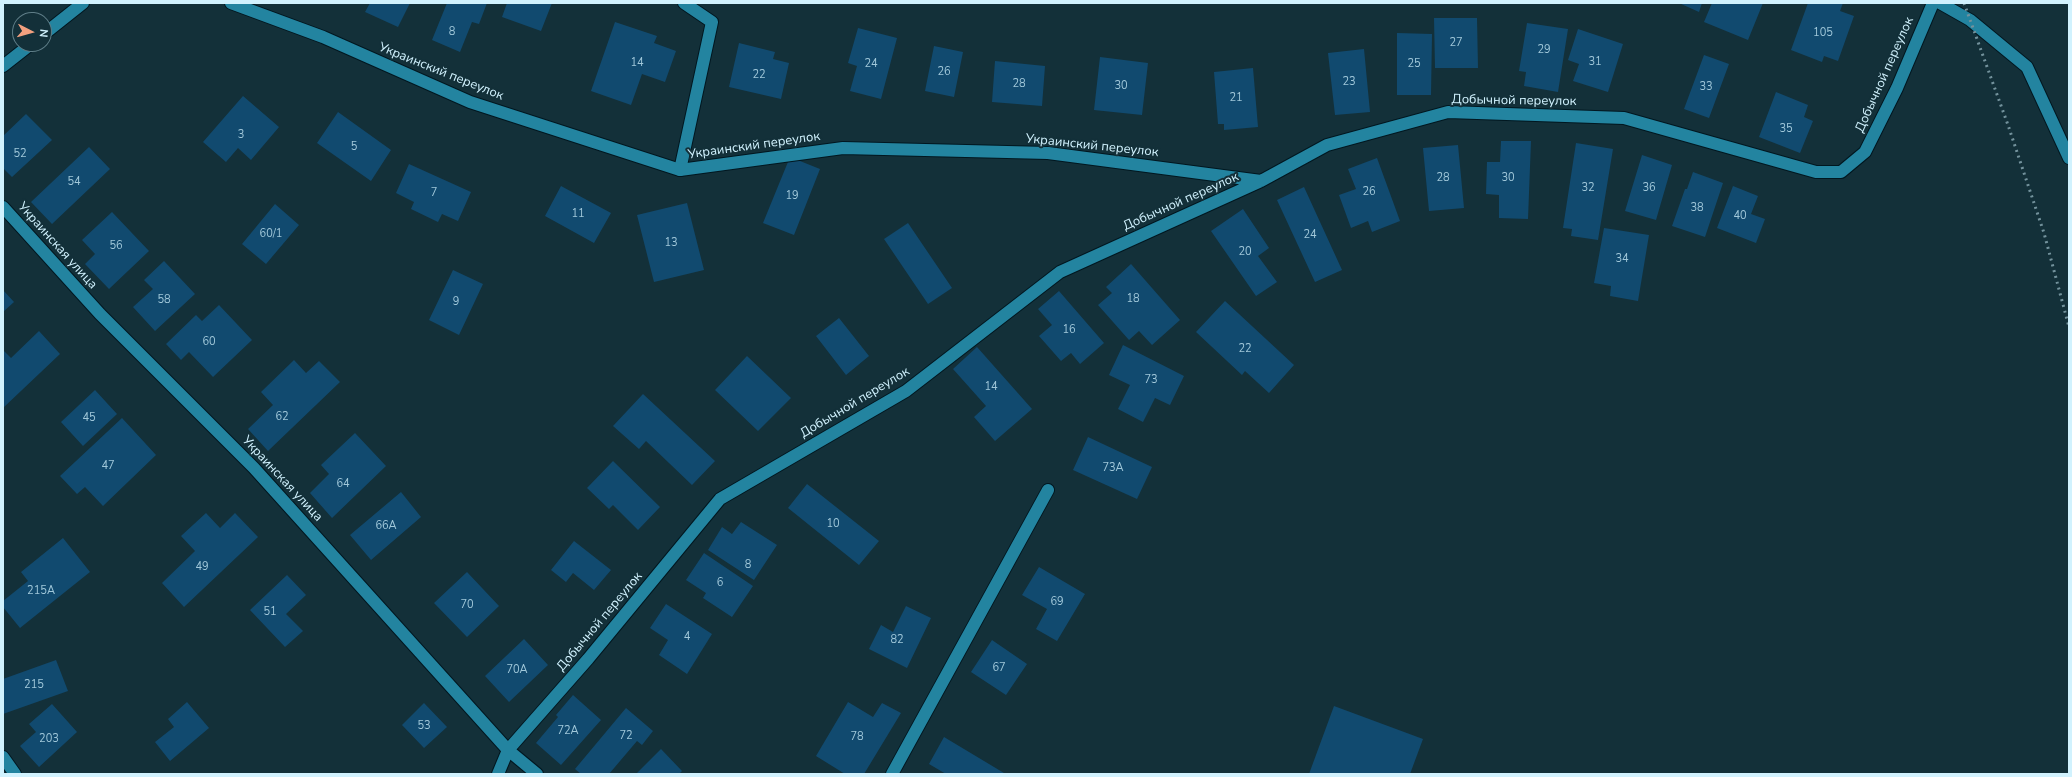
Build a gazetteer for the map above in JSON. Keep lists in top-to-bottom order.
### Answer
{
  "streets": {
    "street": ["Украинский переулок", "Добычной переулок", "Украинская улица"]
  },
  "crossings": [
    ["Украинский переулок", "Добычной переулок"],
    ["Добычной переулок", "Украинская улица"]
  ],
  "house_numbers": [
    "8",
    "105",
    "27",
    "29",
    "31",
    "14",
    "24",
    "25",
    "26",
    "22",
    "23",
    "28",
    "30",
    "33",
    "21",
    "35",
    "3",
    "5",
    "52",
    "28",
    "30",
    "54",
    "32",
    "36",
    "26",
    "7",
    "19",
    "38",
    "11",
    "40",
    "60/1",
    "24",
    "13",
    "56",
    "20",
    "34",
    "18",
    "58",
    "9",
    "16",
    "60",
    "22",
    "73",
    "14",
    "62",
    "45",
    "47",
    "73А",
    "64",
    "10",
    "66А",
    "8",
    "49",
    "6",
    "215А",
    "69",
    "70",
    "51",
    "4",
    "82",
    "67",
    "70А",
    "215",
    "53",
    "72А",
    "72",
    "78",
    "203"
  ],
  "north": "right"
}
